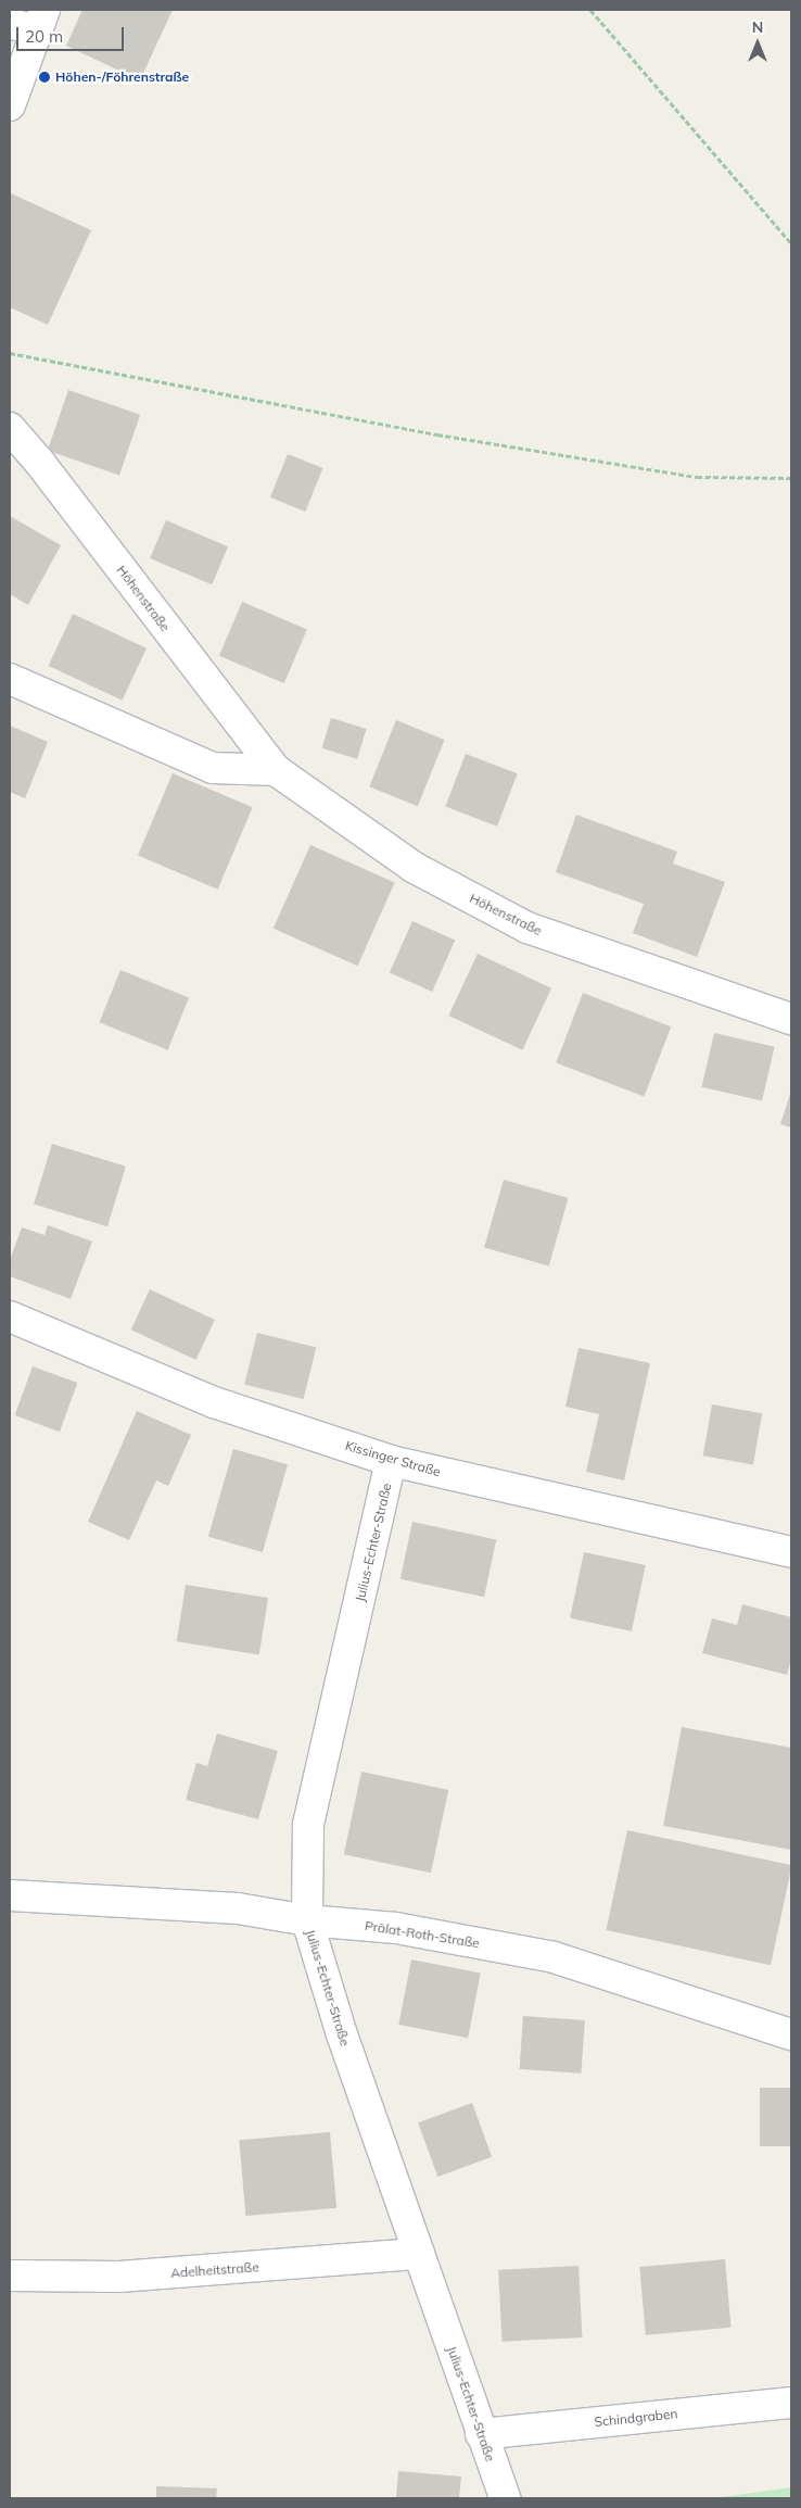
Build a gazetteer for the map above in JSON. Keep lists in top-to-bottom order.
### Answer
{
  "streets": {
    "street": [
      "Höhenstraße",
      "Kissinger Straße",
      "Julius-Echter-Straße",
      "Prälat-Roth-Straße",
      "Adelheitstraße",
      "Schindgraben"
    ]
  },
  "crossings": [
    ["Kissinger Straße", "Julius-Echter-Straße"],
    ["Julius-Echter-Straße", "Prälat-Roth-Straße"],
    ["Julius-Echter-Straße", "Adelheitstraße"],
    ["Julius-Echter-Straße", "Schindgraben"]
  ],
  "places": ["Höhen-/Föhrenstraße"],
  "scale_bar": "20 m",
  "north": "top"
}
